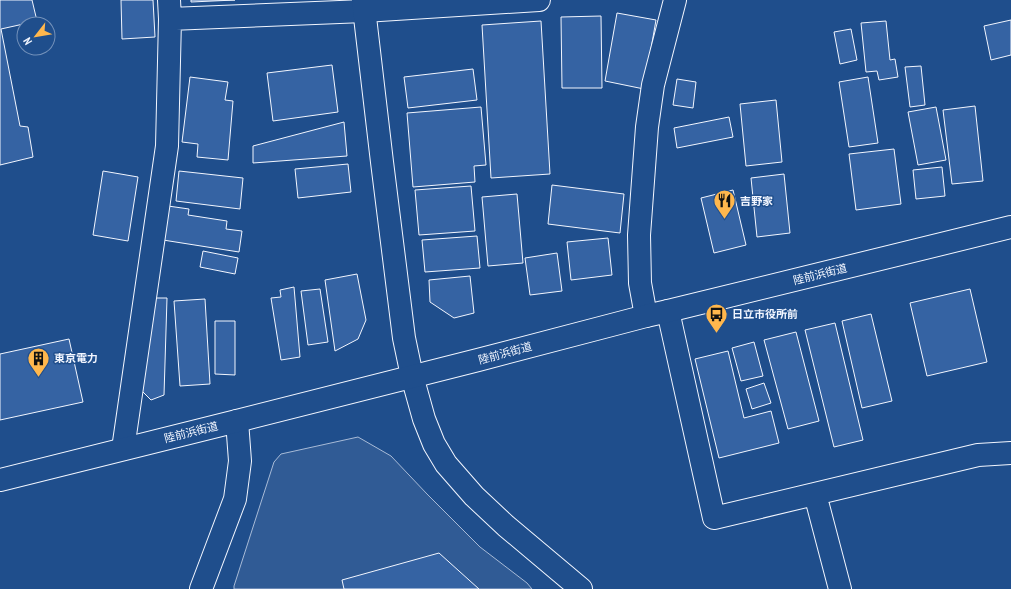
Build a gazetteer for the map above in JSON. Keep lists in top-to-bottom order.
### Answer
{
  "streets": {
    "main road": ["陸前浜街道"]
  },
  "places": {
    "restaurant": ["吉野家"],
    "bus stop": ["日立市役所前"],
    "building": ["東京電力"]
  },
  "north": "bottom left"
}
